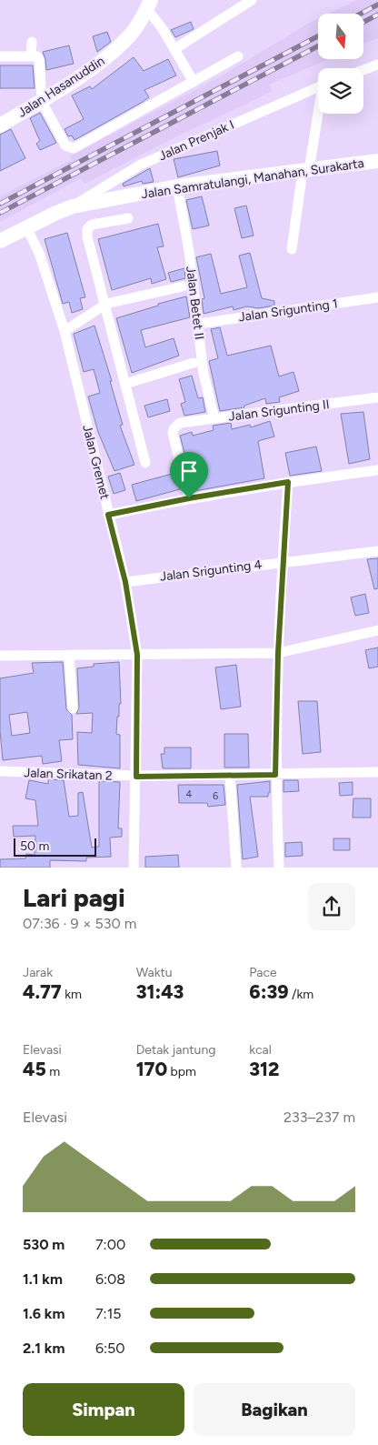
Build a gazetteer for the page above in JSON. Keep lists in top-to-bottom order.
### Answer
{
  "streets": {
    "main road": ["Jalan Hasanuddin", "Jalan Samratulangi, Manahan, Surakarta"],
    "street": [
      "Jalan Prenjak I",
      "Jalan Betet II",
      "Jalan Srigunting 1",
      "Jalan Srigunting II",
      "Jalan Gremet",
      "Jalan Srigunting 4",
      "Jalan Srikatan 2"
    ]
  },
  "crossings": [
    ["Jalan Prenjak I", "Jalan Samratulangi, Manahan, Surakarta"],
    ["Jalan Samratulangi, Manahan, Surakarta", "Jalan Betet II"],
    ["Jalan Samratulangi, Manahan, Surakarta", "Jalan Gremet"],
    ["Jalan Betet II", "Jalan Srigunting 1"],
    ["Jalan Betet II", "Jalan Srigunting II"],
    ["Jalan Gremet", "Jalan Srigunting 4"],
    ["Jalan Gremet", "Jalan Srikatan 2"]
  ],
  "house_numbers": ["4", "6"],
  "scale_bar": "50 m",
  "north": "bottom",
  "page": {
    "scale": "50 m",
    "heading": ["Lari pagi", "07:36 · 9 × 530 m"],
    "stats": [
      ["Jarak", "4.77 km"],
      ["Waktu", "31:43"],
      ["Pace", "6:39 /km"],
      ["Elevasi", "45 m"],
      ["Detak jantung", "170 bpm"],
      ["kcal", "312"]
    ],
    "chart": ["Elevasi", "233–237 m"],
    "list": [
      {
        "name": "530 m",
        "note": "7:00"
      },
      {
        "name": "1.1 km",
        "note": "6:08"
      },
      {
        "name": "1.6 km",
        "note": "7:15"
      },
      {
        "name": "2.1 km",
        "note": "6:50"
      }
    ],
    "buttons": ["Simpan", "Bagikan"]
  }
}
